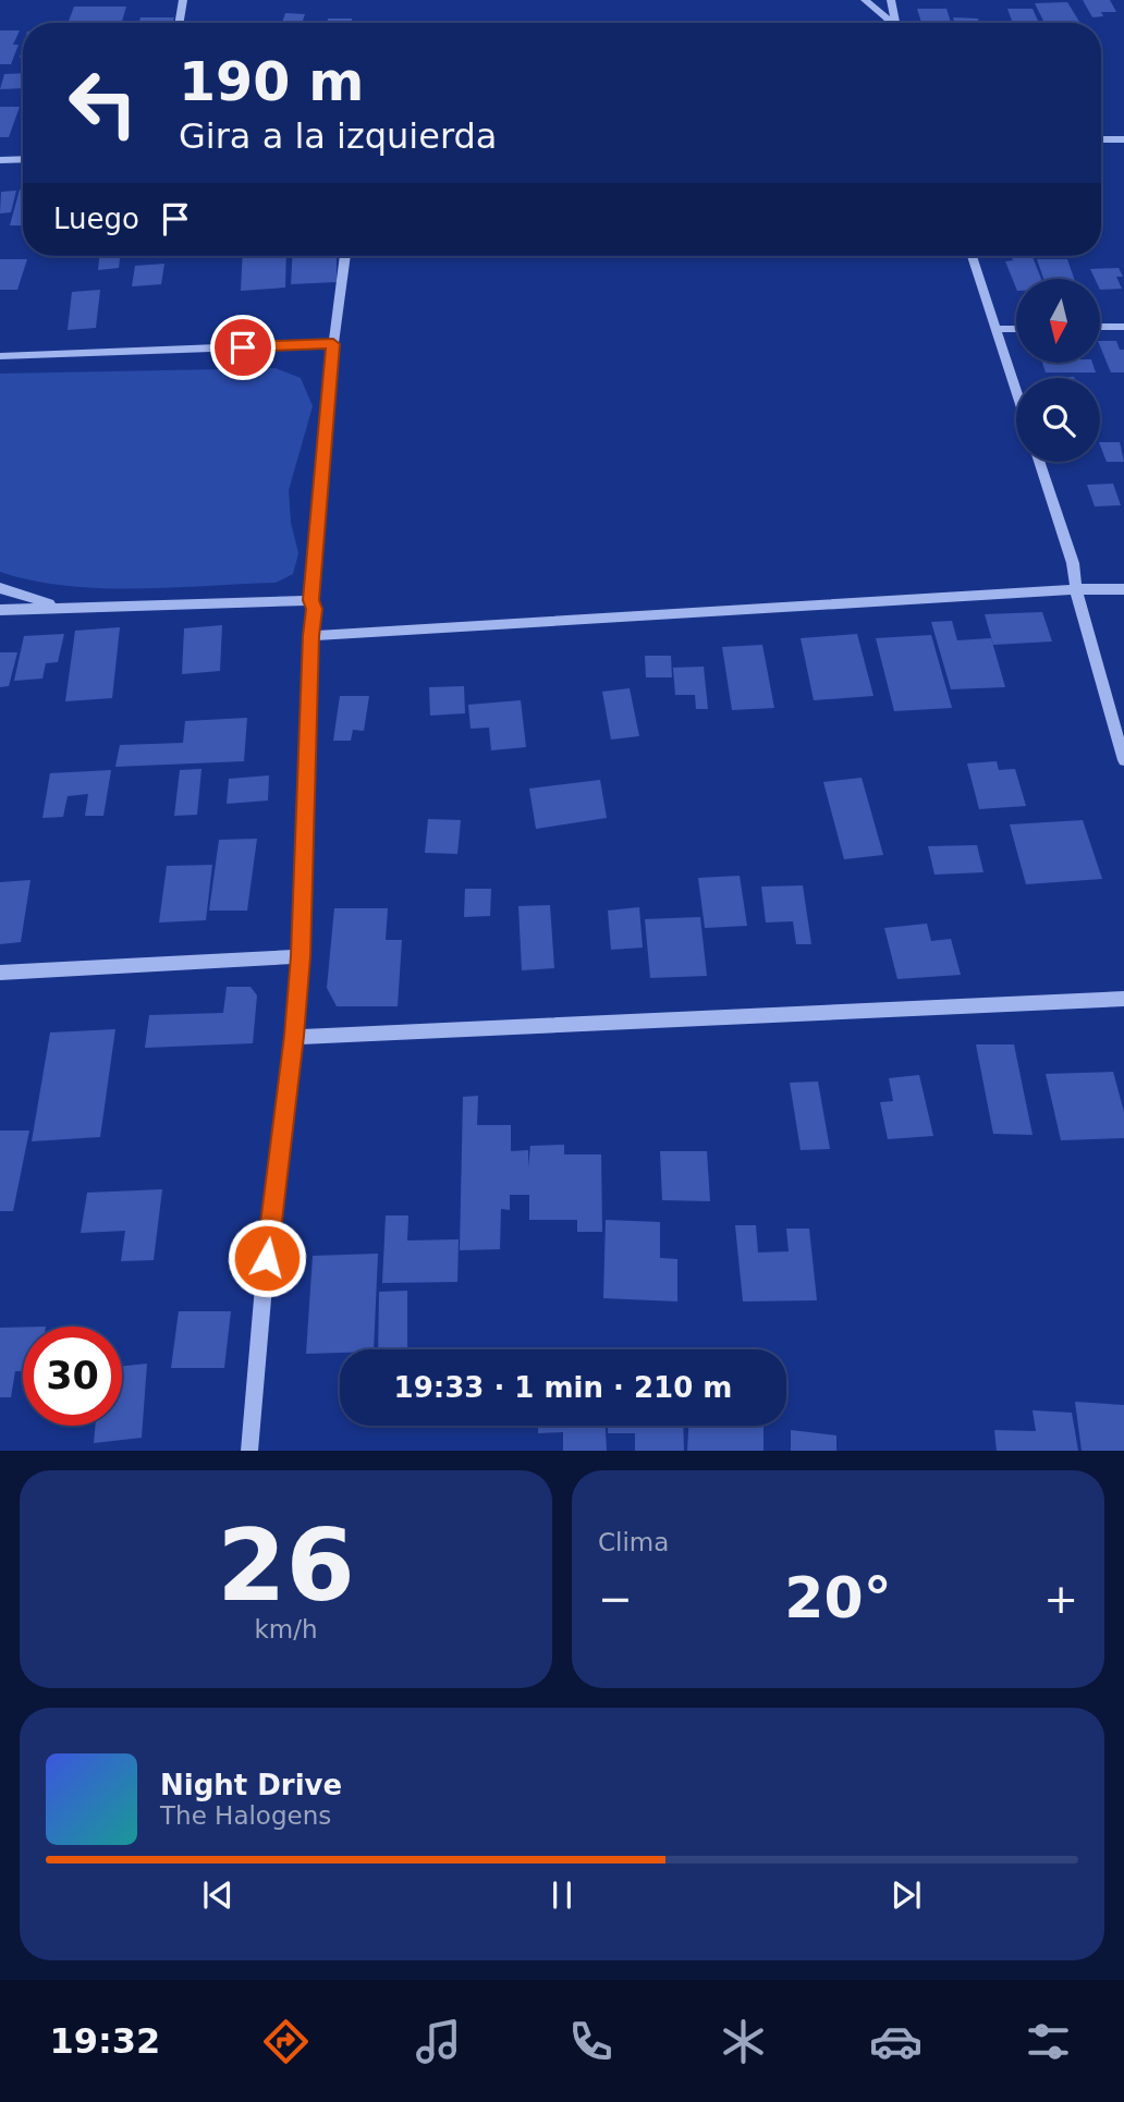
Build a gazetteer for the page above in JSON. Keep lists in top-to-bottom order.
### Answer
{
  "north": "bottom",
  "page": {
    "turn": ["190 m", "Gira a la izquierda"],
    "then": "Luego",
    "limit": "30",
    "trip": "19:33 · 1 min · 210 m",
    "tile": [
      ["26", "km/h"],
      "Clima"
    ],
    "heat": ["−", "20°", "+"],
    "song": ["Night Drive", "The Halogens"],
    "tabs": "19:32"
  }
}
